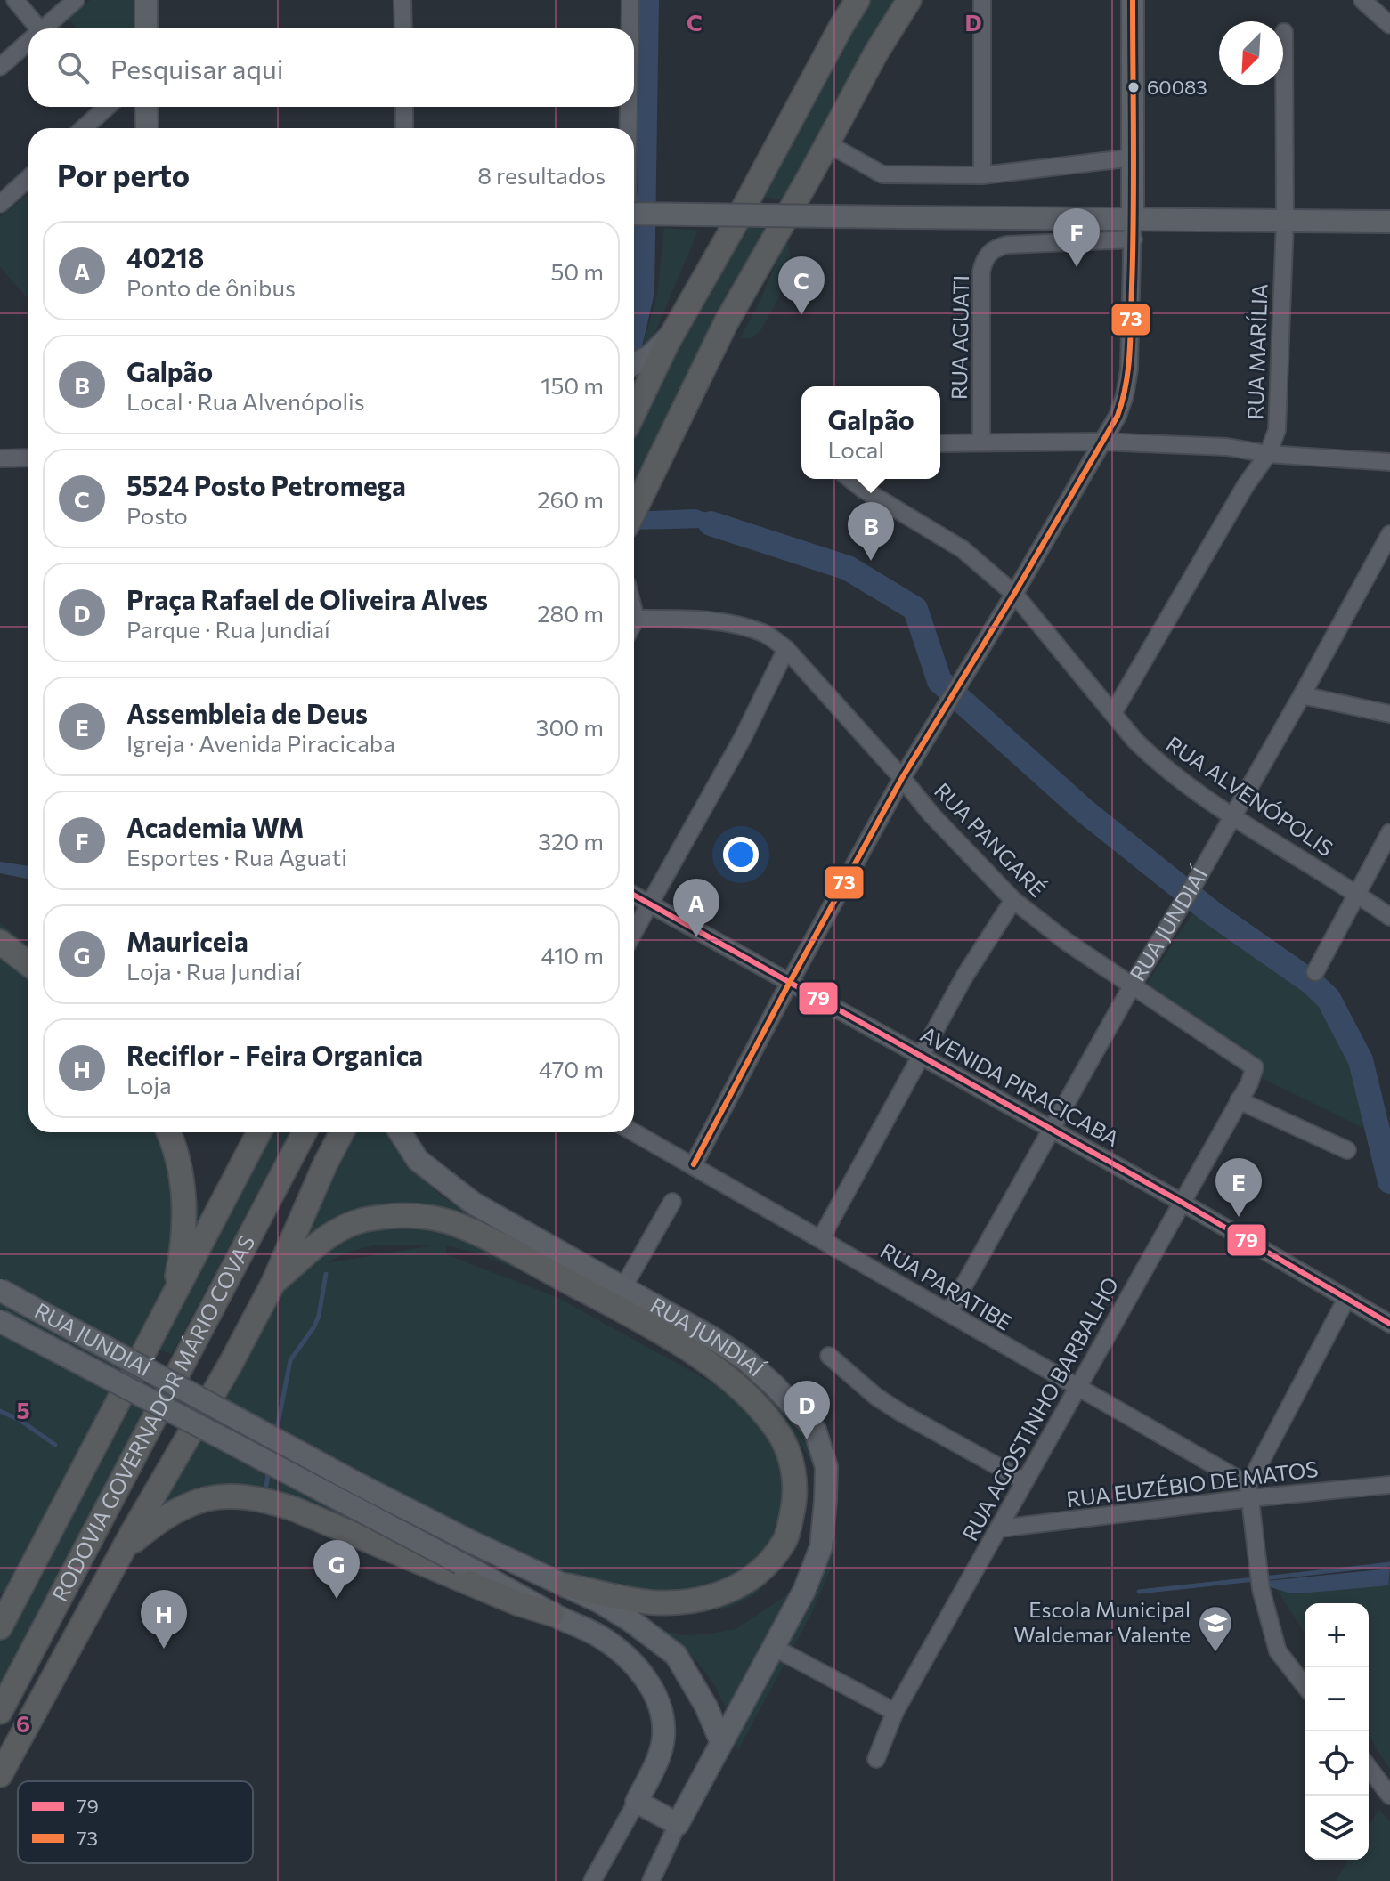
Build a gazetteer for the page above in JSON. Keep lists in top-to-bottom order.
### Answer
{
  "streets": {
    "highway": ["RODOVIA GOVERNADOR MÁRIO COVAS"],
    "main road": ["RUA JUNDIAÍ"],
    "street": [
      "RUA AGUATI",
      "RUA MARÍLIA",
      "RUA ALVENÓPOLIS",
      "RUA PANGARÉ",
      "AVENIDA PIRACICABA",
      "RUA PARATIBE",
      "RUA AGOSTINHO BARBALHO",
      "RUA EUZÉBIO DE MATOS"
    ]
  },
  "crossings": [
    ["RUA MARÍLIA", "RUA ALVENÓPOLIS"],
    ["RUA ALVENÓPOLIS", "RUA JUNDIAÍ"],
    ["RUA PANGARÉ", "RUA JUNDIAÍ"],
    ["RUA PANGARÉ", "RUA AGOSTINHO BARBALHO"],
    ["RUA JUNDIAÍ", "AVENIDA PIRACICABA"],
    ["RUA JUNDIAÍ", "RUA PARATIBE"],
    ["AVENIDA PIRACICABA", "RUA AGOSTINHO BARBALHO"],
    ["RUA PARATIBE", "RUA AGOSTINHO BARBALHO"],
    ["RUA PARATIBE", "RUA EUZÉBIO DE MATOS"],
    ["RUA AGOSTINHO BARBALHO", "RUA EUZÉBIO DE MATOS"]
  ],
  "places": {
    "other": ["60083"],
    "school or university": ["Escola Municipal Waldemar Valente"]
  },
  "lines": ["transit line 73", "transit line 79"],
  "legend": ["79", "73"],
  "north": "bottom left",
  "page": {
    "search": "Pesquisar aqui",
    "heading": ["Por perto", "8 resultados"],
    "pins": [
      "F",
      "C",
      "B",
      "A",
      "E",
      "D",
      "G",
      "H"
    ],
    "list": [
      {
        "mark": "A",
        "name": "40218",
        "note": "Ponto de ônibus",
        "value": "50 m"
      },
      {
        "mark": "B",
        "name": "Galpão",
        "note": "Local · Rua Alvenópolis",
        "value": "150 m"
      },
      {
        "mark": "C",
        "name": "5524 Posto Petromega",
        "note": "Posto",
        "value": "260 m"
      },
      {
        "mark": "D",
        "name": "Praça Rafael de Oliveira Alves",
        "note": "Parque · Rua Jundiaí",
        "value": "280 m"
      },
      {
        "mark": "E",
        "name": "Assembleia de Deus",
        "note": "Igreja · Avenida Piracicaba",
        "value": "300 m"
      },
      {
        "mark": "F",
        "name": "Academia WM",
        "note": "Esportes · Rua Aguati",
        "value": "320 m"
      },
      {
        "mark": "G",
        "name": "Mauriceia",
        "note": "Loja · Rua Jundiaí",
        "value": "410 m"
      },
      {
        "mark": "H",
        "name": "Reciflor - Feira Organica",
        "note": "Loja",
        "value": "470 m"
      }
    ],
    "popup": ["Galpão", "Local"],
    "map_buttons": ["+", "−"]
  },
  "grid": {
    "columns": ["C", "D"],
    "rows": ["5", "6"]
  }
}
